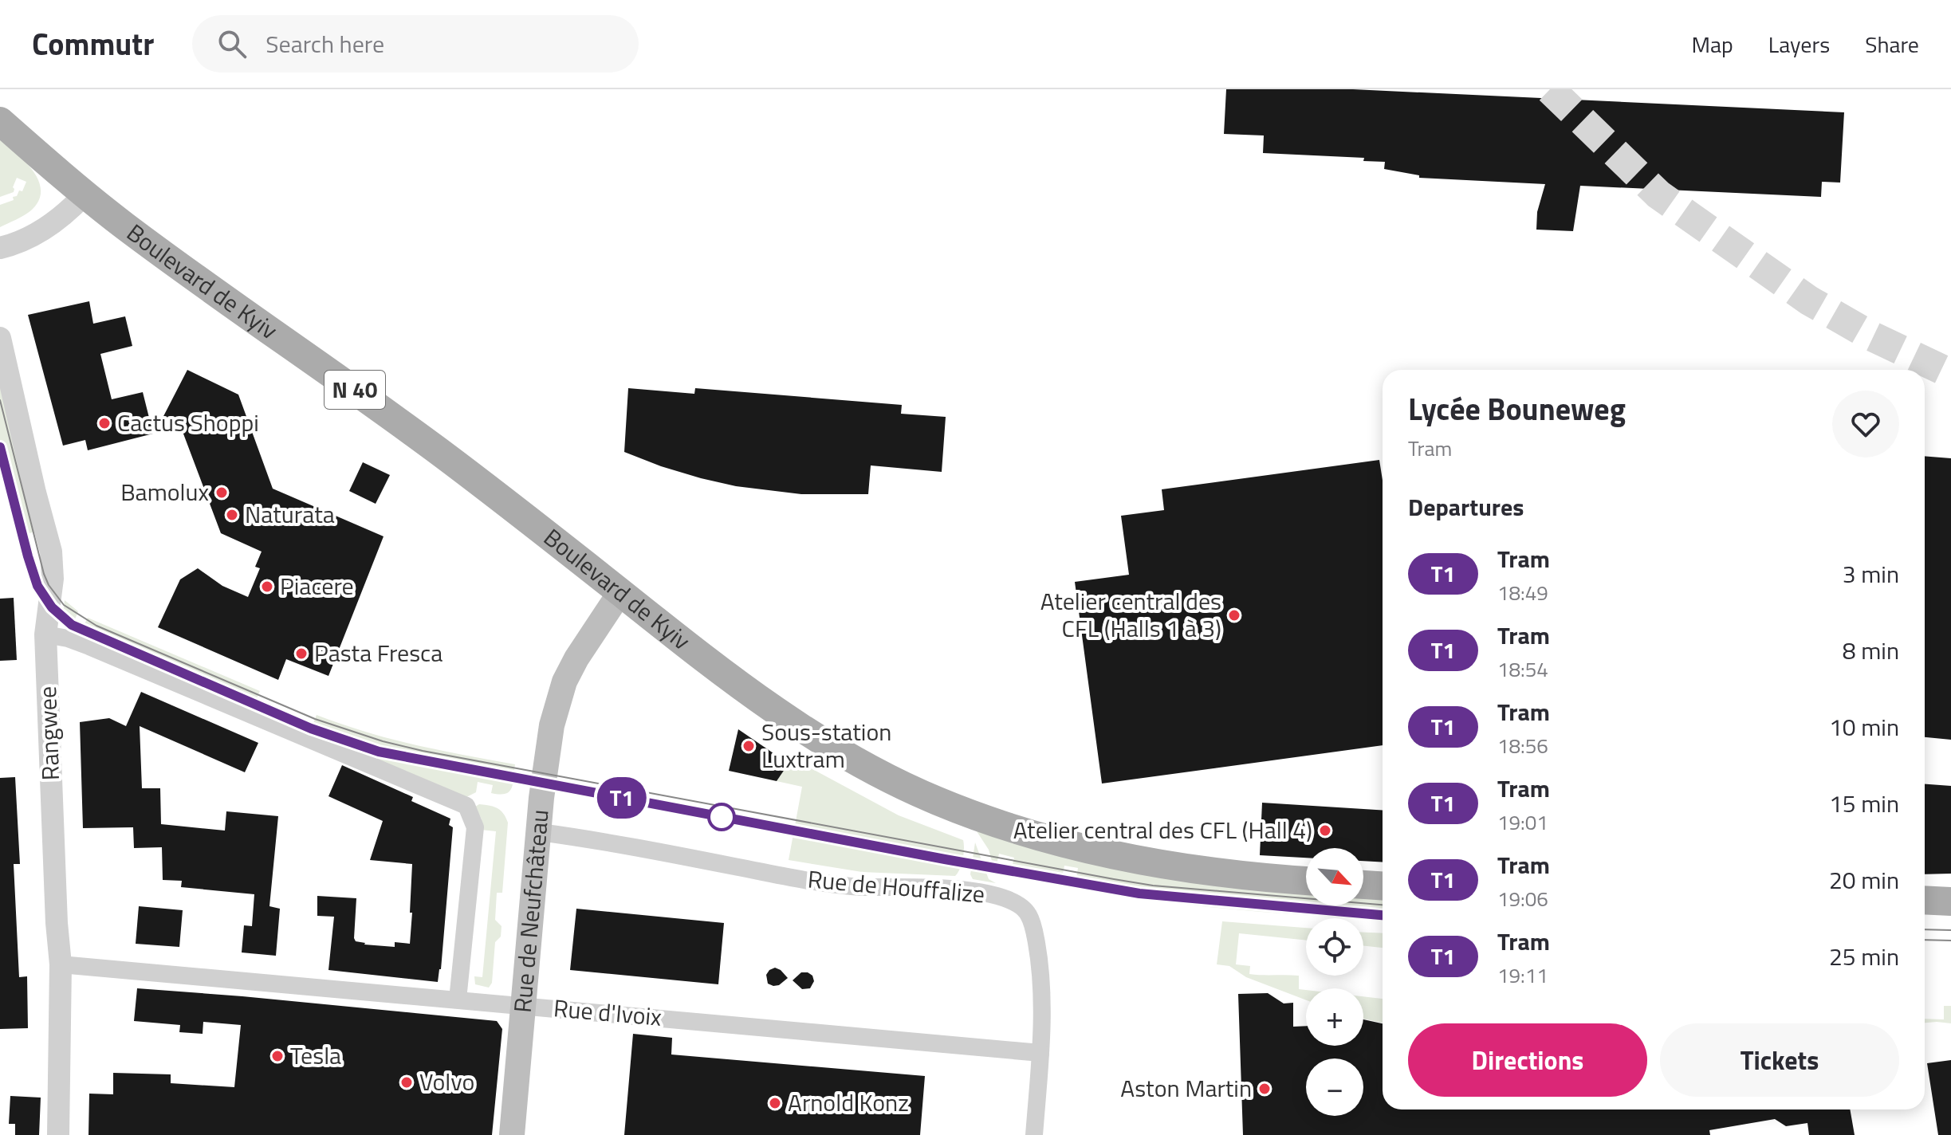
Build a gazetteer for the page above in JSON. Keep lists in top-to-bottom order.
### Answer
{
  "streets": {
    "main road": ["Boulevard de Kyiv", "N 40", "Rue de Neufchâteau"],
    "street": ["Rangwee", "Rue de Houffalize", "Rue d'Ivoix"]
  },
  "crossings": [
    ["Boulevard de Kyiv", "Rue de Neufchâteau"],
    ["Rangwee", "Rue d'Ivoix"],
    ["Rue de Houffalize", "Rue de Neufchâteau"],
    ["Rue de Houffalize", "Rue d'Ivoix"],
    ["Rue de Neufchâteau", "Rue d'Ivoix"]
  ],
  "places": [
    "Cactus Shoppi",
    "Bamolux",
    "Naturata",
    "Piacere",
    "Atelier central des CFL (Halls 1 à 3)",
    "Pasta Fresca",
    "Sous-station Luxtram",
    "Atelier central des CFL (Hall 4)",
    "Tesla",
    "Volvo",
    "Aston Martin",
    "Arnold Konz"
  ],
  "lines": ["tram line T1"],
  "north": "bottom right",
  "page": {
    "header": "Commutr",
    "search": "Search here",
    "nav": ["Map", "Layers", "Share"],
    "on_map": "T1",
    "heading": [
      ["Lycée Bouneweg", "Tram"],
      "Departures"
    ],
    "list": [
      {
        "mark": "T1",
        "name": "Tram",
        "note": "18:49",
        "value": "3 min"
      },
      {
        "mark": "T1",
        "name": "Tram",
        "note": "18:54",
        "value": "8 min"
      },
      {
        "mark": "T1",
        "name": "Tram",
        "note": "18:56",
        "value": "10 min"
      },
      {
        "mark": "T1",
        "name": "Tram",
        "note": "19:01",
        "value": "15 min"
      },
      {
        "mark": "T1",
        "name": "Tram",
        "note": "19:06",
        "value": "20 min"
      },
      {
        "mark": "T1",
        "name": "Tram",
        "note": "19:11",
        "value": "25 min"
      }
    ],
    "map_buttons": ["+", "−"],
    "buttons": ["Directions", "Tickets"]
  }
}
